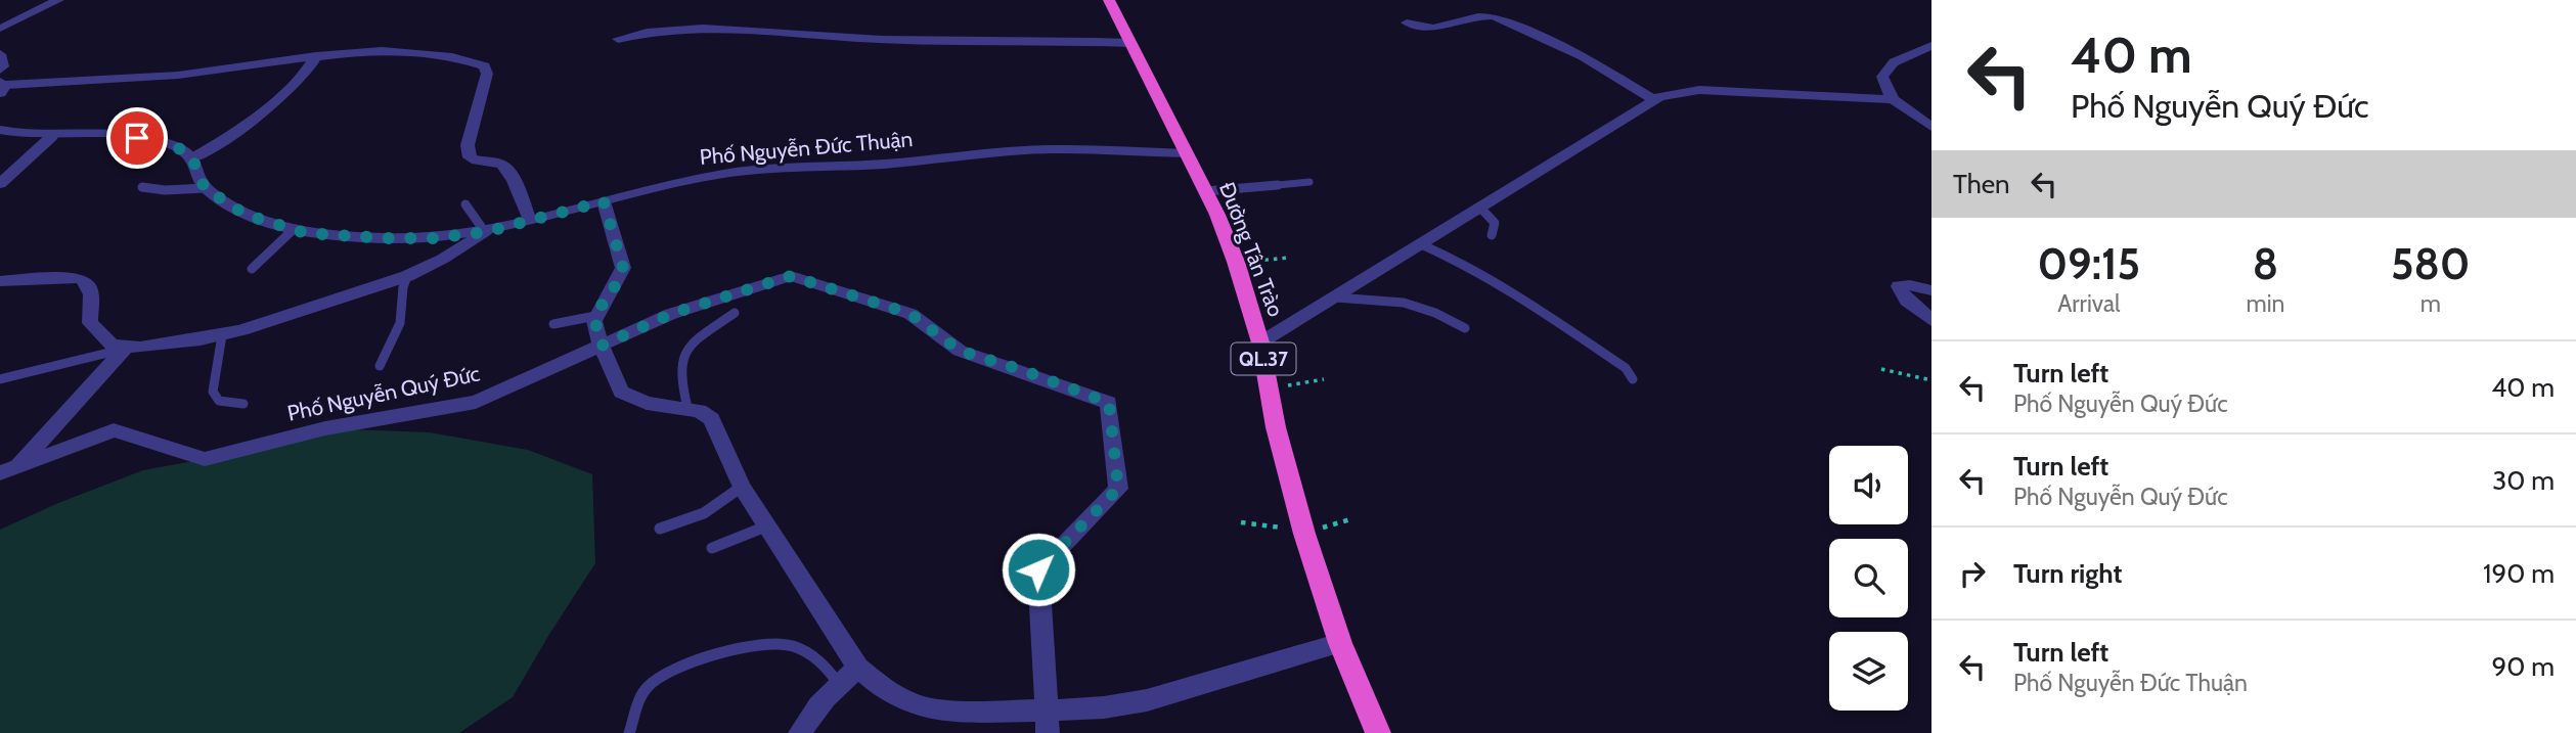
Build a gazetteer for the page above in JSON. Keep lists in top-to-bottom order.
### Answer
{
  "streets": {
    "highway": ["Đường Tân Trào", "QL.37"],
    "street": ["Phố Nguyễn Đức Thuận", "Phố Nguyễn Quý Đức"]
  },
  "crossings": [
    ["Phố Nguyễn Đức Thuận", "Đường Tân Trào"]
  ],
  "page": {
    "turn": ["40 m", "Phố Nguyễn Quý Đức"],
    "then": "Then",
    "eta": [
      "09:15",
      "Arrival",
      "8",
      "min",
      "580",
      "m"
    ],
    "list": [
      {
        "name": "Turn left",
        "note": "Phố Nguyễn Quý Đức",
        "value": "40 m"
      },
      {
        "name": "Turn left",
        "note": "Phố Nguyễn Quý Đức",
        "value": "30 m"
      },
      {
        "name": "Turn right",
        "value": "190 m"
      },
      {
        "name": "Turn left",
        "note": "Phố Nguyễn Đức Thuận",
        "value": "90 m"
      }
    ]
  }
}
